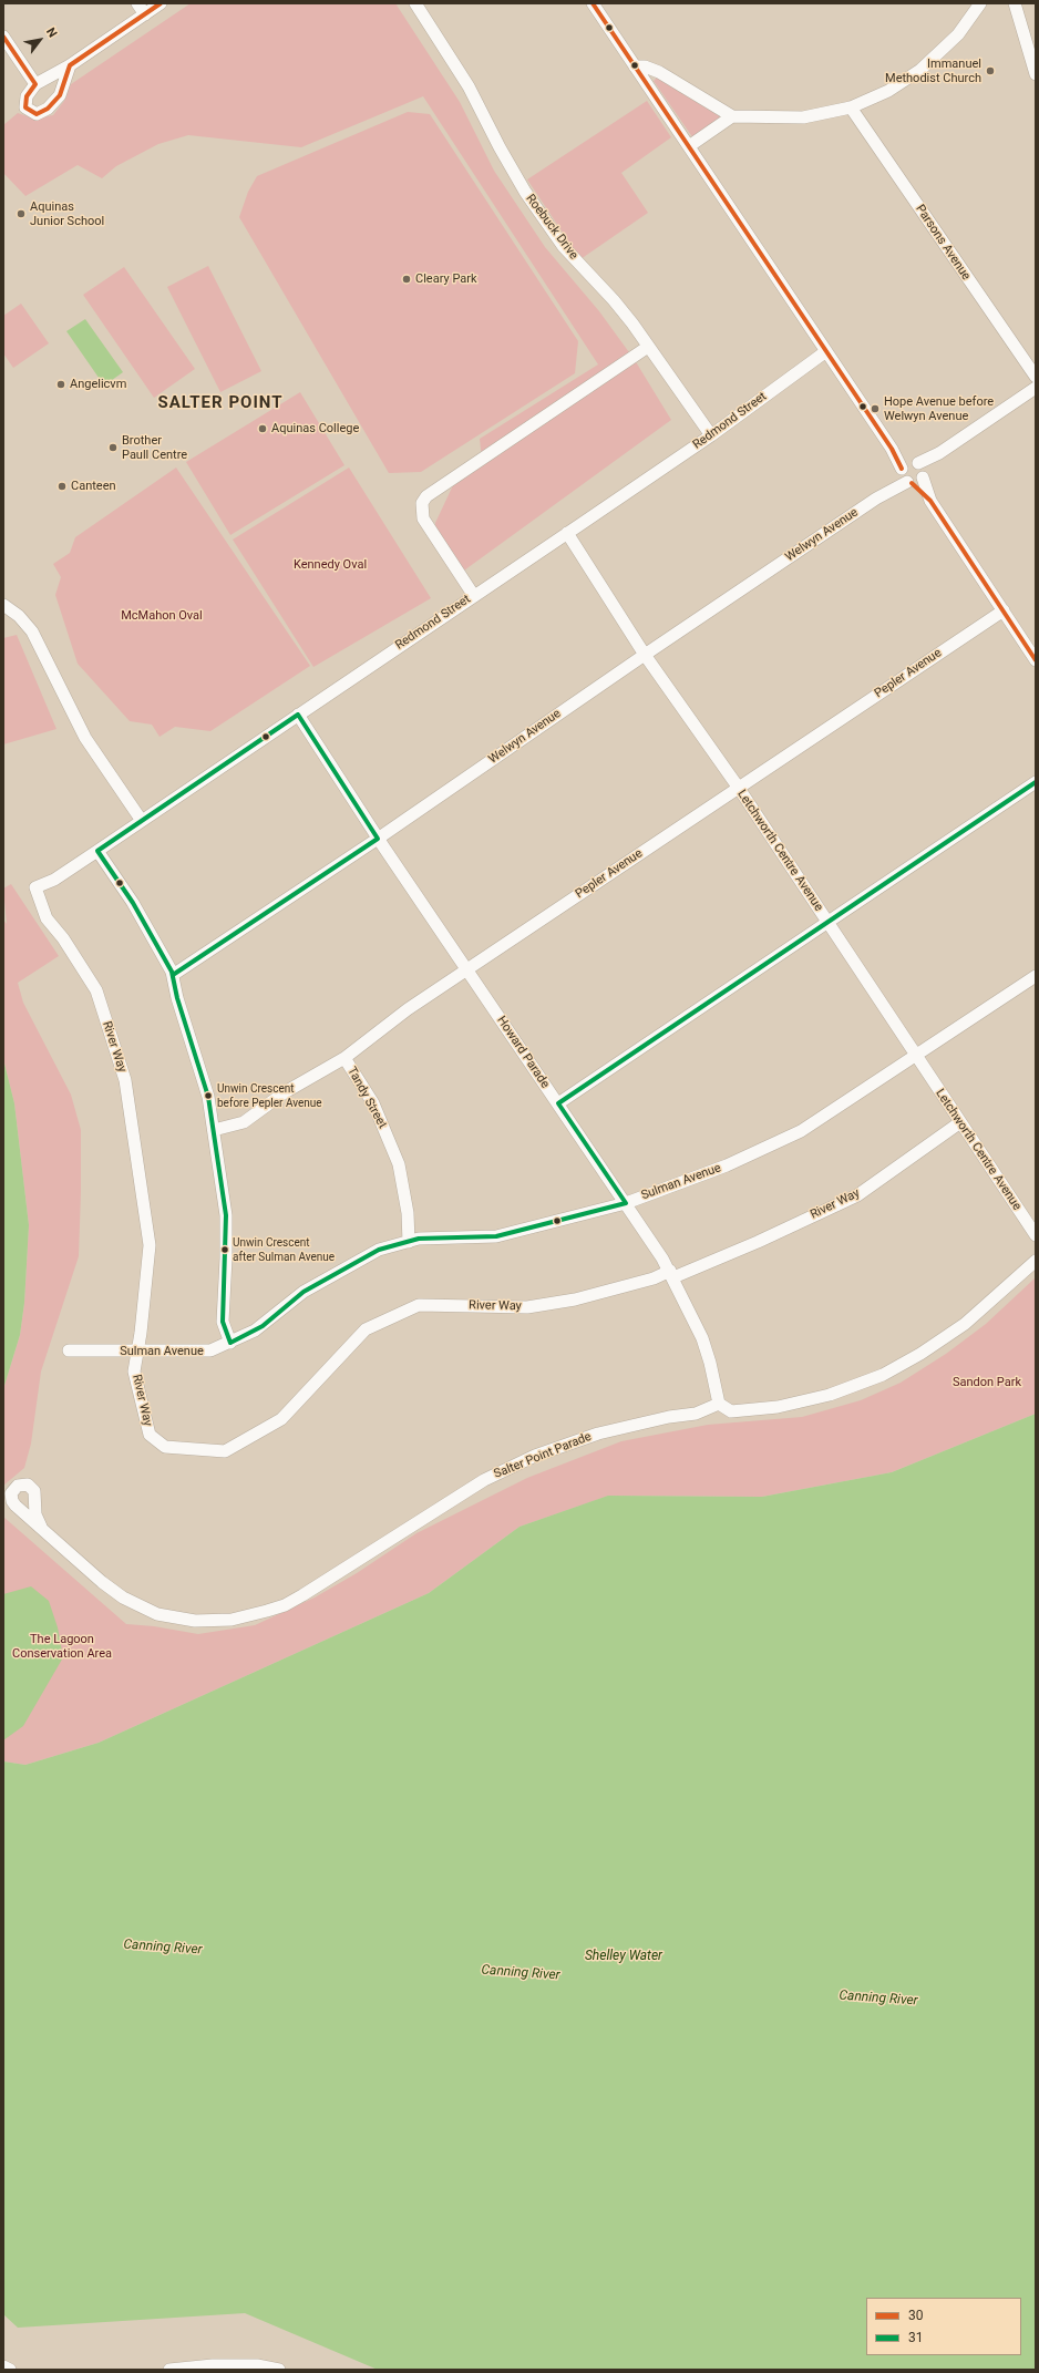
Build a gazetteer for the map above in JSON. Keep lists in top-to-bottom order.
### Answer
{
  "streets": {
    "street": [
      "Roebuck Drive",
      "Parsons Avenue",
      "Redmond Street",
      "Welwyn Avenue",
      "Pepler Avenue",
      "Letchworth Centre Avenue",
      "River Way",
      "Howard Parade",
      "Tandy Street",
      "Sulman Avenue",
      "Salter Point Parade"
    ]
  },
  "crossings": [
    ["Roebuck Drive", "Redmond Street"],
    ["Redmond Street", "Letchworth Centre Avenue"],
    ["Redmond Street", "River Way"],
    ["Redmond Street", "Howard Parade"],
    ["Welwyn Avenue", "Letchworth Centre Avenue"],
    ["Welwyn Avenue", "Howard Parade"],
    ["Pepler Avenue", "Letchworth Centre Avenue"],
    ["Pepler Avenue", "Howard Parade"],
    ["Pepler Avenue", "Tandy Street"],
    ["Letchworth Centre Avenue", "River Way"],
    ["Letchworth Centre Avenue", "Sulman Avenue"],
    ["River Way", "Howard Parade"],
    ["River Way", "Sulman Avenue"],
    ["Howard Parade", "Sulman Avenue"],
    ["Howard Parade", "Salter Point Parade"],
    ["Tandy Street", "Sulman Avenue"]
  ],
  "districts": ["SALTER POINT"],
  "water": ["Canning River", "Shelley Water"],
  "parks": [
    "Kennedy Oval",
    "McMahon Oval",
    "Sandon Park",
    "The Lagoon Conservation Area"
  ],
  "places": [
    "Immanuel Methodist Church",
    "Aquinas Junior School",
    "Cleary Park",
    "Angelicvm",
    "Hope Avenue before Welwyn Avenue",
    "Aquinas College",
    "Brother Paull Centre",
    "Canteen",
    "Unwin Crescent before Pepler Avenue",
    "Unwin Crescent after Sulman Avenue"
  ],
  "lines": ["transit line 30", "transit line 31"],
  "legend": ["30", "31"],
  "north": "top right"
}
